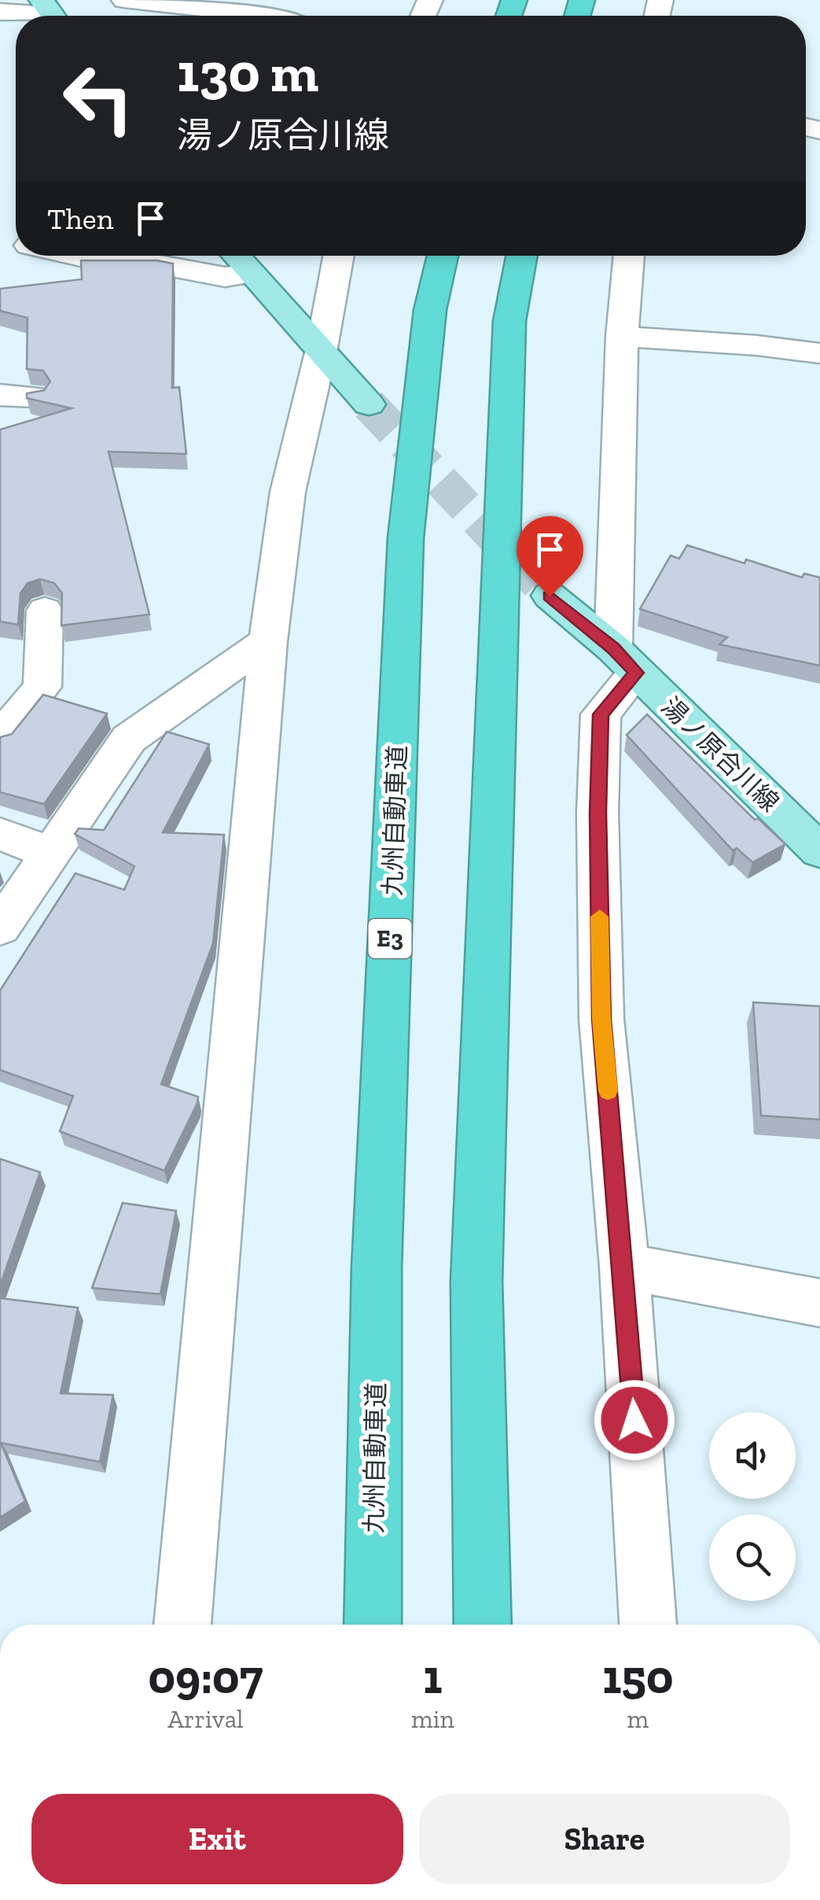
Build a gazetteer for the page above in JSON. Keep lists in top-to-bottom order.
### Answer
{
  "streets": {
    "highway": ["九州自動車道", "E3"],
    "main road": ["湯ノ原合川線"]
  },
  "page": {
    "turn": ["130 m", "湯ノ原合川線"],
    "then": "Then",
    "eta": [
      "09:07",
      "Arrival",
      "1",
      "min",
      "150",
      "m"
    ],
    "buttons": ["Exit", "Share"]
  }
}
